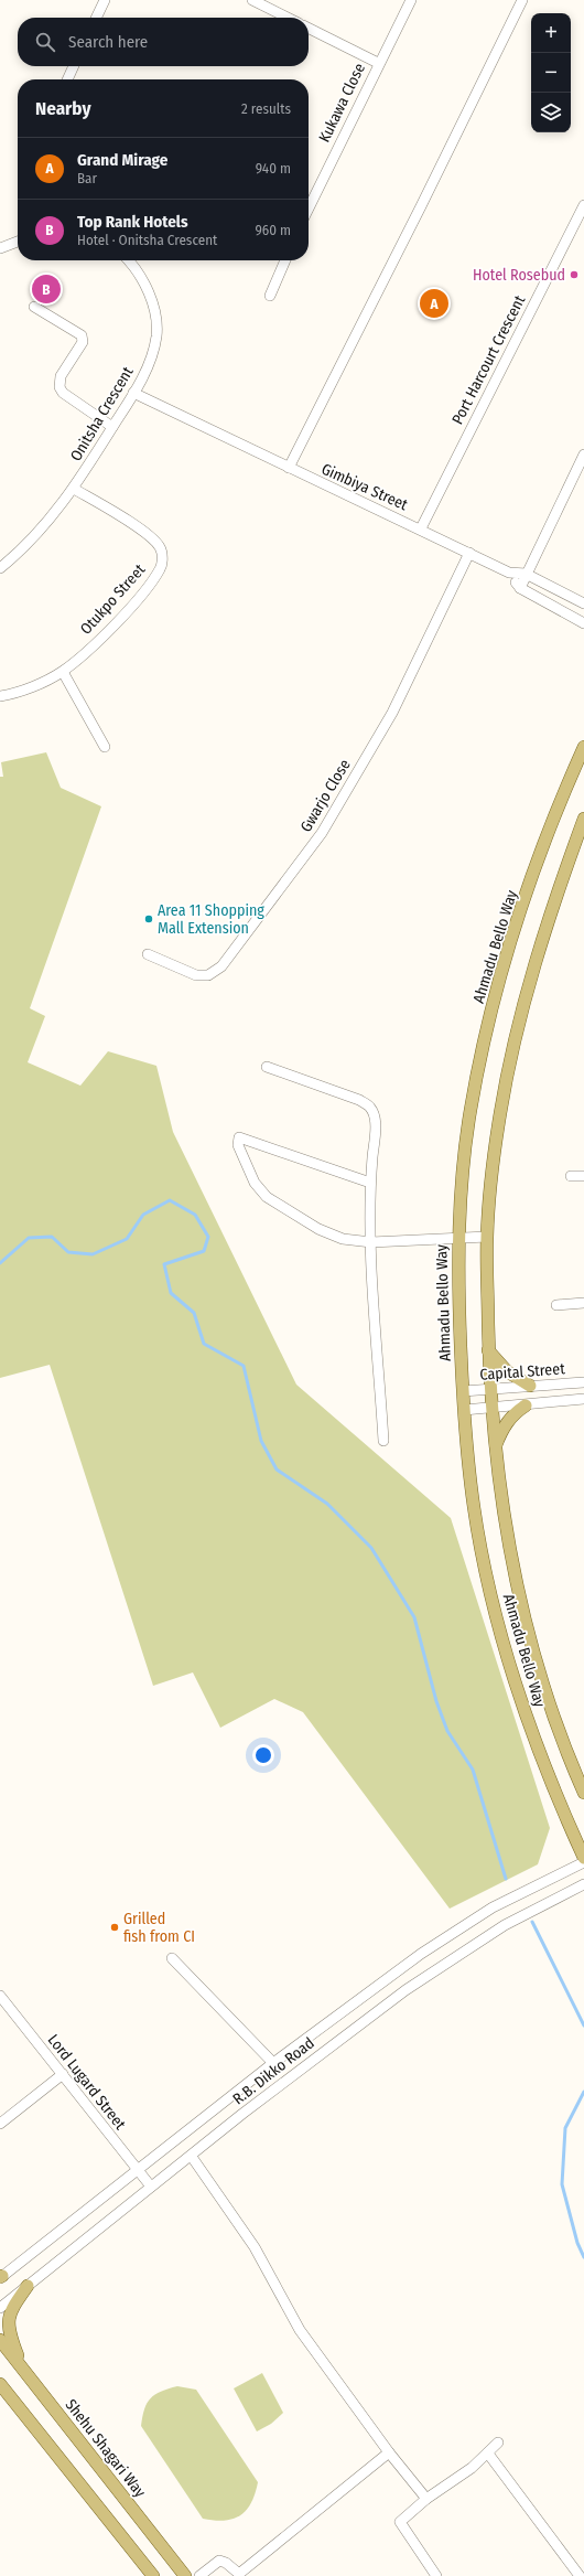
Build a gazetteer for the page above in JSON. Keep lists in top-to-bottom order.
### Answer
{
  "streets": {
    "main road": ["Ahmadu Bello Way", "Shehu Shagari Way"],
    "street": [
      "Kukawa Close",
      "Port Harcourt Crescent",
      "Onitsha Crescent",
      "Gimbiya Street",
      "Otukpo Street",
      "Gwarjo Close",
      "Capital Street",
      "R.B. Dikko Road",
      "Lord Lugard Street"
    ]
  },
  "crossings": [
    ["Port Harcourt Crescent", "Gimbiya Street"],
    ["Onitsha Crescent", "Gimbiya Street"],
    ["Onitsha Crescent", "Otukpo Street"],
    ["Gimbiya Street", "Gwarjo Close"],
    ["Ahmadu Bello Way", "Capital Street"],
    ["R.B. Dikko Road", "Lord Lugard Street"]
  ],
  "places": ["Hotel Rosebud", "Area 11 Shopping Mall Extension", "Grilled fish from CI"],
  "page": {
    "map_buttons": ["+", "−"],
    "search": "Search here",
    "heading": ["Nearby", "2 results"],
    "list": [
      {
        "mark": "A",
        "name": "Grand Mirage",
        "note": "Bar",
        "value": "940 m"
      },
      {
        "mark": "B",
        "name": "Top Rank Hotels",
        "note": "Hotel · Onitsha Crescent",
        "value": "960 m"
      }
    ],
    "pins": ["B", "A"]
  }
}
